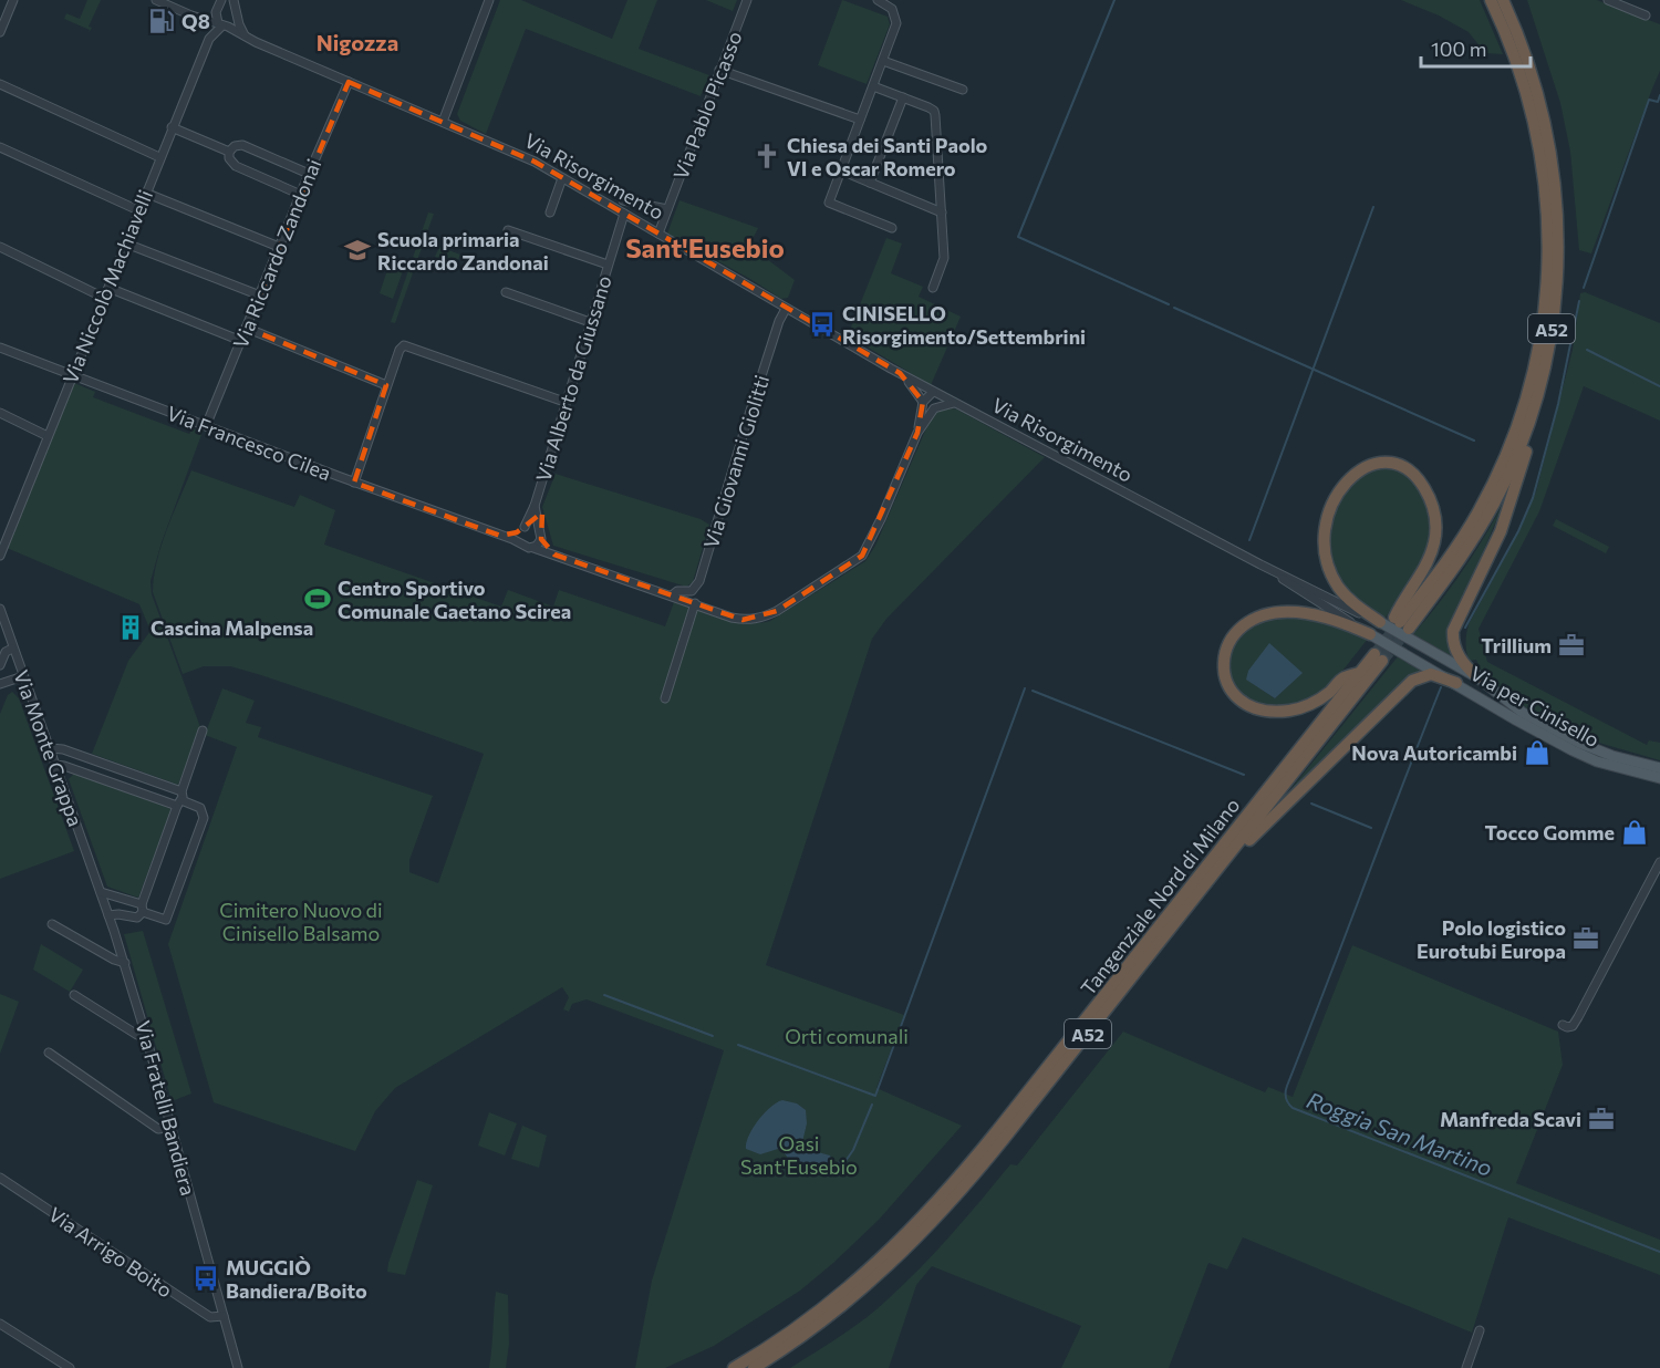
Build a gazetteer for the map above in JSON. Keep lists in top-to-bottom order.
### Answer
{
  "streets": {
    "highway": ["A52", "Tangenziale Nord di Milano"],
    "main road": ["Via Risorgimento", "Via per Cinisello"],
    "street": [
      "Via Pablo Picasso",
      "Via Riccardo Zandonai",
      "Via Niccolò Machiavelli",
      "Via Alberto da Giussano",
      "Via Francesco Cilea",
      "Via Giovanni Giolitti",
      "Via Monte Grappa",
      "Via Fratelli Bandiera",
      "Via Arrigo Boito"
    ]
  },
  "crossings": [
    ["Via Pablo Picasso", "Via Risorgimento"],
    ["Via Risorgimento", "Via Riccardo Zandonai"],
    ["Via Risorgimento", "Via Niccolò Machiavelli"],
    ["Via Risorgimento", "A52"],
    ["Via Risorgimento", "Via Alberto da Giussano"],
    ["Via Risorgimento", "Via Giovanni Giolitti"],
    ["Via Risorgimento", "Via per Cinisello"],
    ["Via Riccardo Zandonai", "Via Francesco Cilea"],
    ["Via Niccolò Machiavelli", "Via Francesco Cilea"],
    ["A52", "Via per Cinisello"],
    ["A52", "Tangenziale Nord di Milano"],
    ["Via Alberto da Giussano", "Via Francesco Cilea"],
    ["Via Monte Grappa", "Via Fratelli Bandiera"],
    ["Via Fratelli Bandiera", "Via Arrigo Boito"]
  ],
  "districts": ["Nigozza", "Sant'Eusebio"],
  "water": ["Roggia San Martino"],
  "parks": ["Cimitero Nuovo di Cinisello Balsamo", "Orti comunali", "Oasi Sant'Eusebio"],
  "places": {
    "fuel station": ["Q8"],
    "church": ["Chiesa dei Santi Paolo VI e Oscar Romero"],
    "school or university": ["Scuola primaria Riccardo Zandonai"],
    "bus stop": ["CINISELLO Risorgimento/Settembrini", "MUGGIÒ Bandiera/Boito"],
    "sports": ["Centro Sportivo Comunale Gaetano Scirea"],
    "building": ["Cascina Malpensa"],
    "office": ["Trillium", "Polo logistico Eurotubi Europa", "Manfreda Scavi"],
    "shop": ["Nova Autoricambi", "Tocco Gomme"]
  },
  "scale_bar": "100 m"
}
